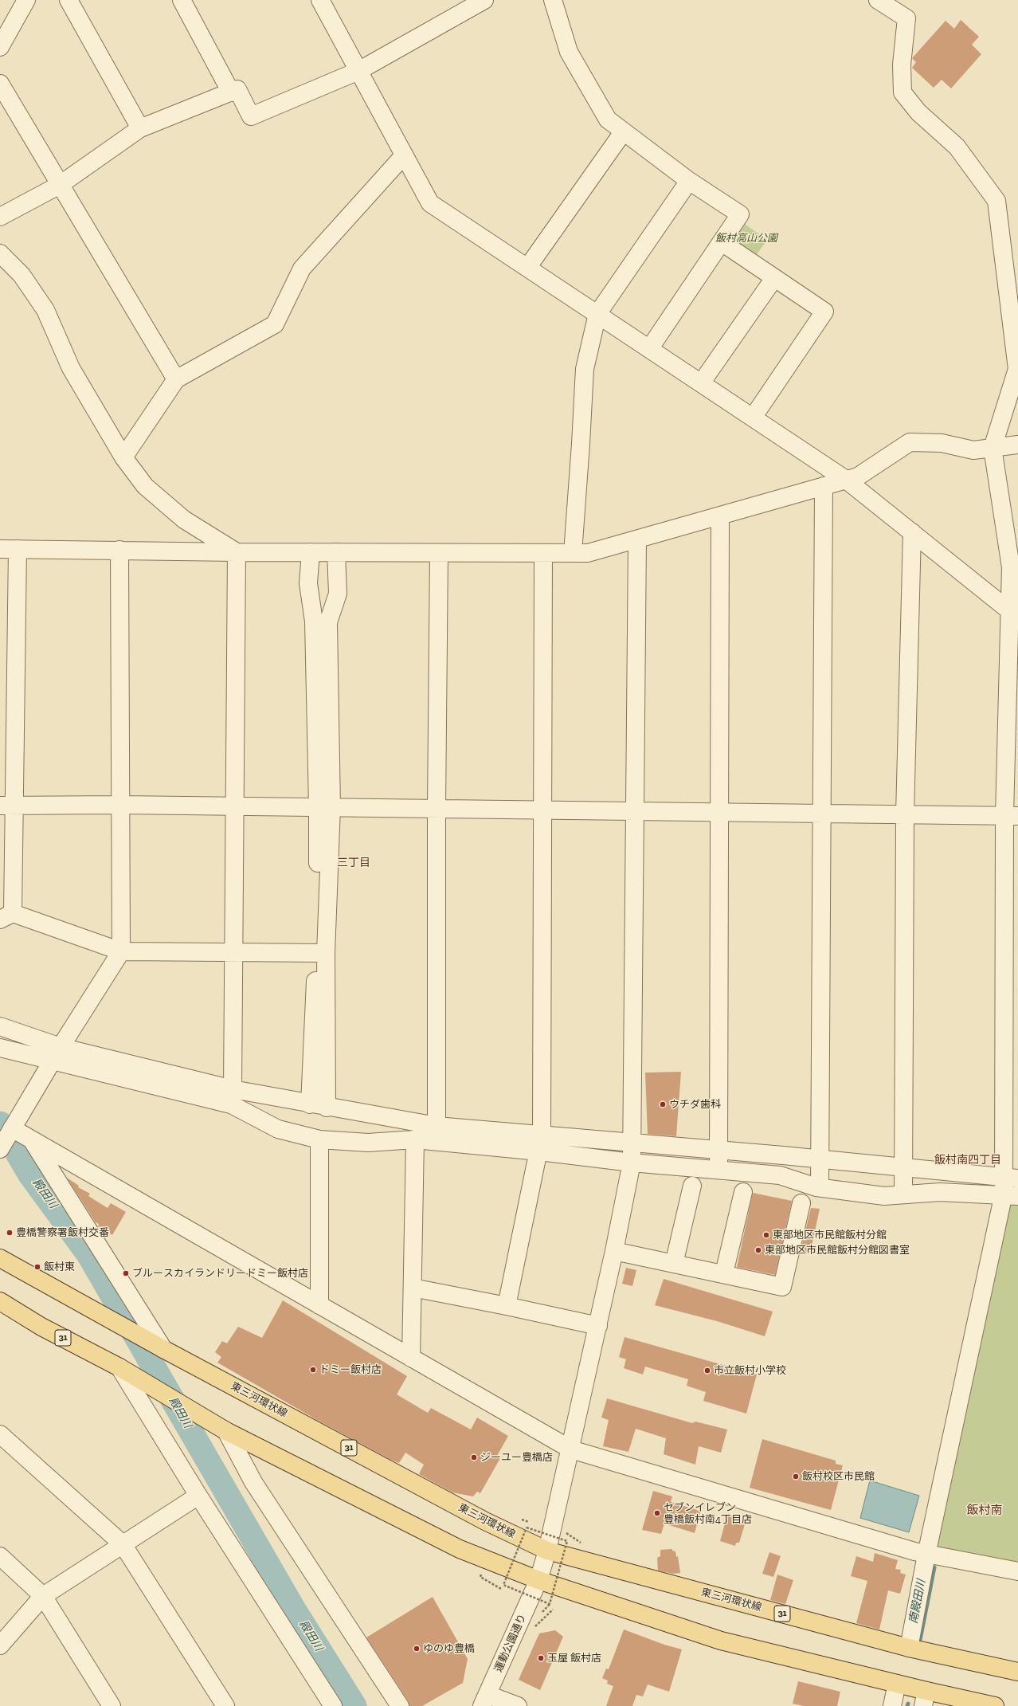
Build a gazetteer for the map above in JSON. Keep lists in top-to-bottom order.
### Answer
{
  "streets": {
    "main road": ["31", "東三河環状線"],
    "street": ["運動公園通り"]
  },
  "crossings": [
    ["31", "運動公園通り"],
    ["東三河環状線", "運動公園通り"]
  ],
  "districts": ["三丁目", "飯村南四丁目", "飯村南"],
  "water": ["殿田川", "南殿田川"],
  "parks": ["飯村高山公園"],
  "places": [
    "ウチダ歯科",
    "豊橋警察署飯村交番",
    "東部地区市民館飯村分館",
    "東部地区市民館飯村分館図書室",
    "飯村東",
    "ブルースカイランドリードミー飯村店",
    "ドミー飯村店",
    "市立飯村小学校",
    "ジーユー豊橋店",
    "飯村校区市民館",
    "セブンイレブン 豊橋飯村南4丁目店",
    "ゆのゆ豊橋",
    "玉屋 飯村店"
  ]
}
